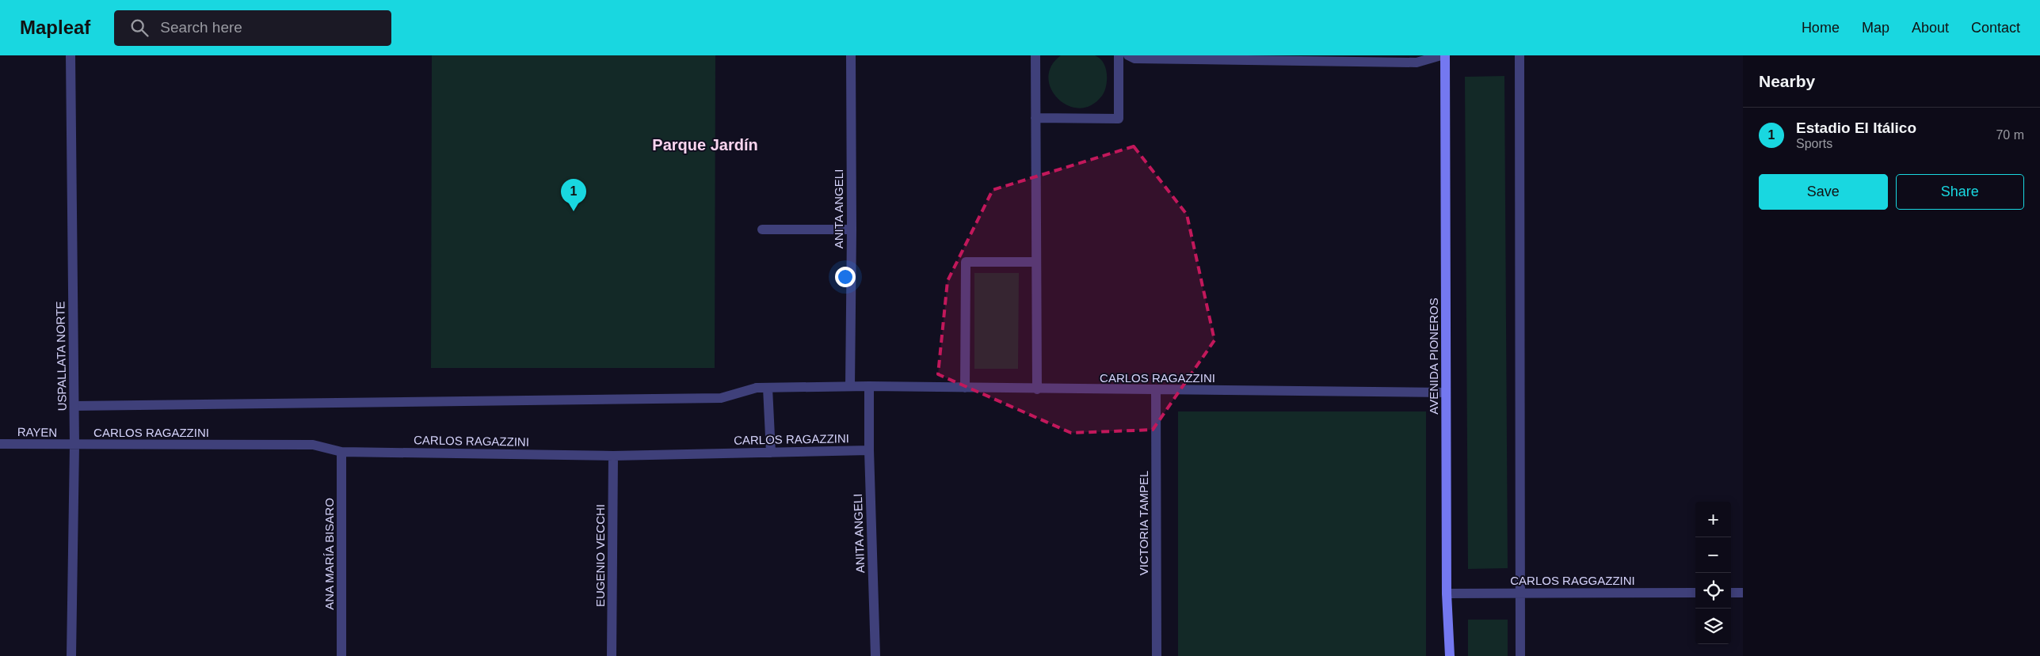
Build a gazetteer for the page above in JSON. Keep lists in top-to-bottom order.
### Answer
{
  "streets": {
    "main road": ["AVENIDA PIONEROS"],
    "street": [
      "ANITA ANGELI",
      "USPALLATA NORTE",
      "CARLOS RAGAZZINI",
      "RAYEN",
      "VICTORIA TAMPEL",
      "ANA MARÍA BISARO",
      "EUGENIO VECCHI",
      "CARLOS RAGGAZZINI"
    ]
  },
  "crossings": [
    ["ANITA ANGELI", "CARLOS RAGAZZINI"],
    ["USPALLATA NORTE", "CARLOS RAGAZZINI"],
    ["USPALLATA NORTE", "RAYEN"],
    ["AVENIDA PIONEROS", "CARLOS RAGAZZINI"],
    ["AVENIDA PIONEROS", "CARLOS RAGGAZZINI"],
    ["CARLOS RAGAZZINI", "RAYEN"],
    ["CARLOS RAGAZZINI", "VICTORIA TAMPEL"],
    ["CARLOS RAGAZZINI", "ANA MARÍA BISARO"],
    ["CARLOS RAGAZZINI", "EUGENIO VECCHI"]
  ],
  "districts": ["Parque Jardín"],
  "page": {
    "header": "Mapleaf",
    "search": "Search here",
    "nav": [
      "Home",
      "Map",
      "About",
      "Contact"
    ],
    "heading": "Nearby",
    "list": [
      {
        "mark": "1",
        "name": "Estadio El Itálico",
        "note": "Sports",
        "value": "70 m"
      }
    ],
    "buttons": ["Save", "Share"],
    "pins": "1",
    "map_buttons": ["+", "−"]
  }
}
